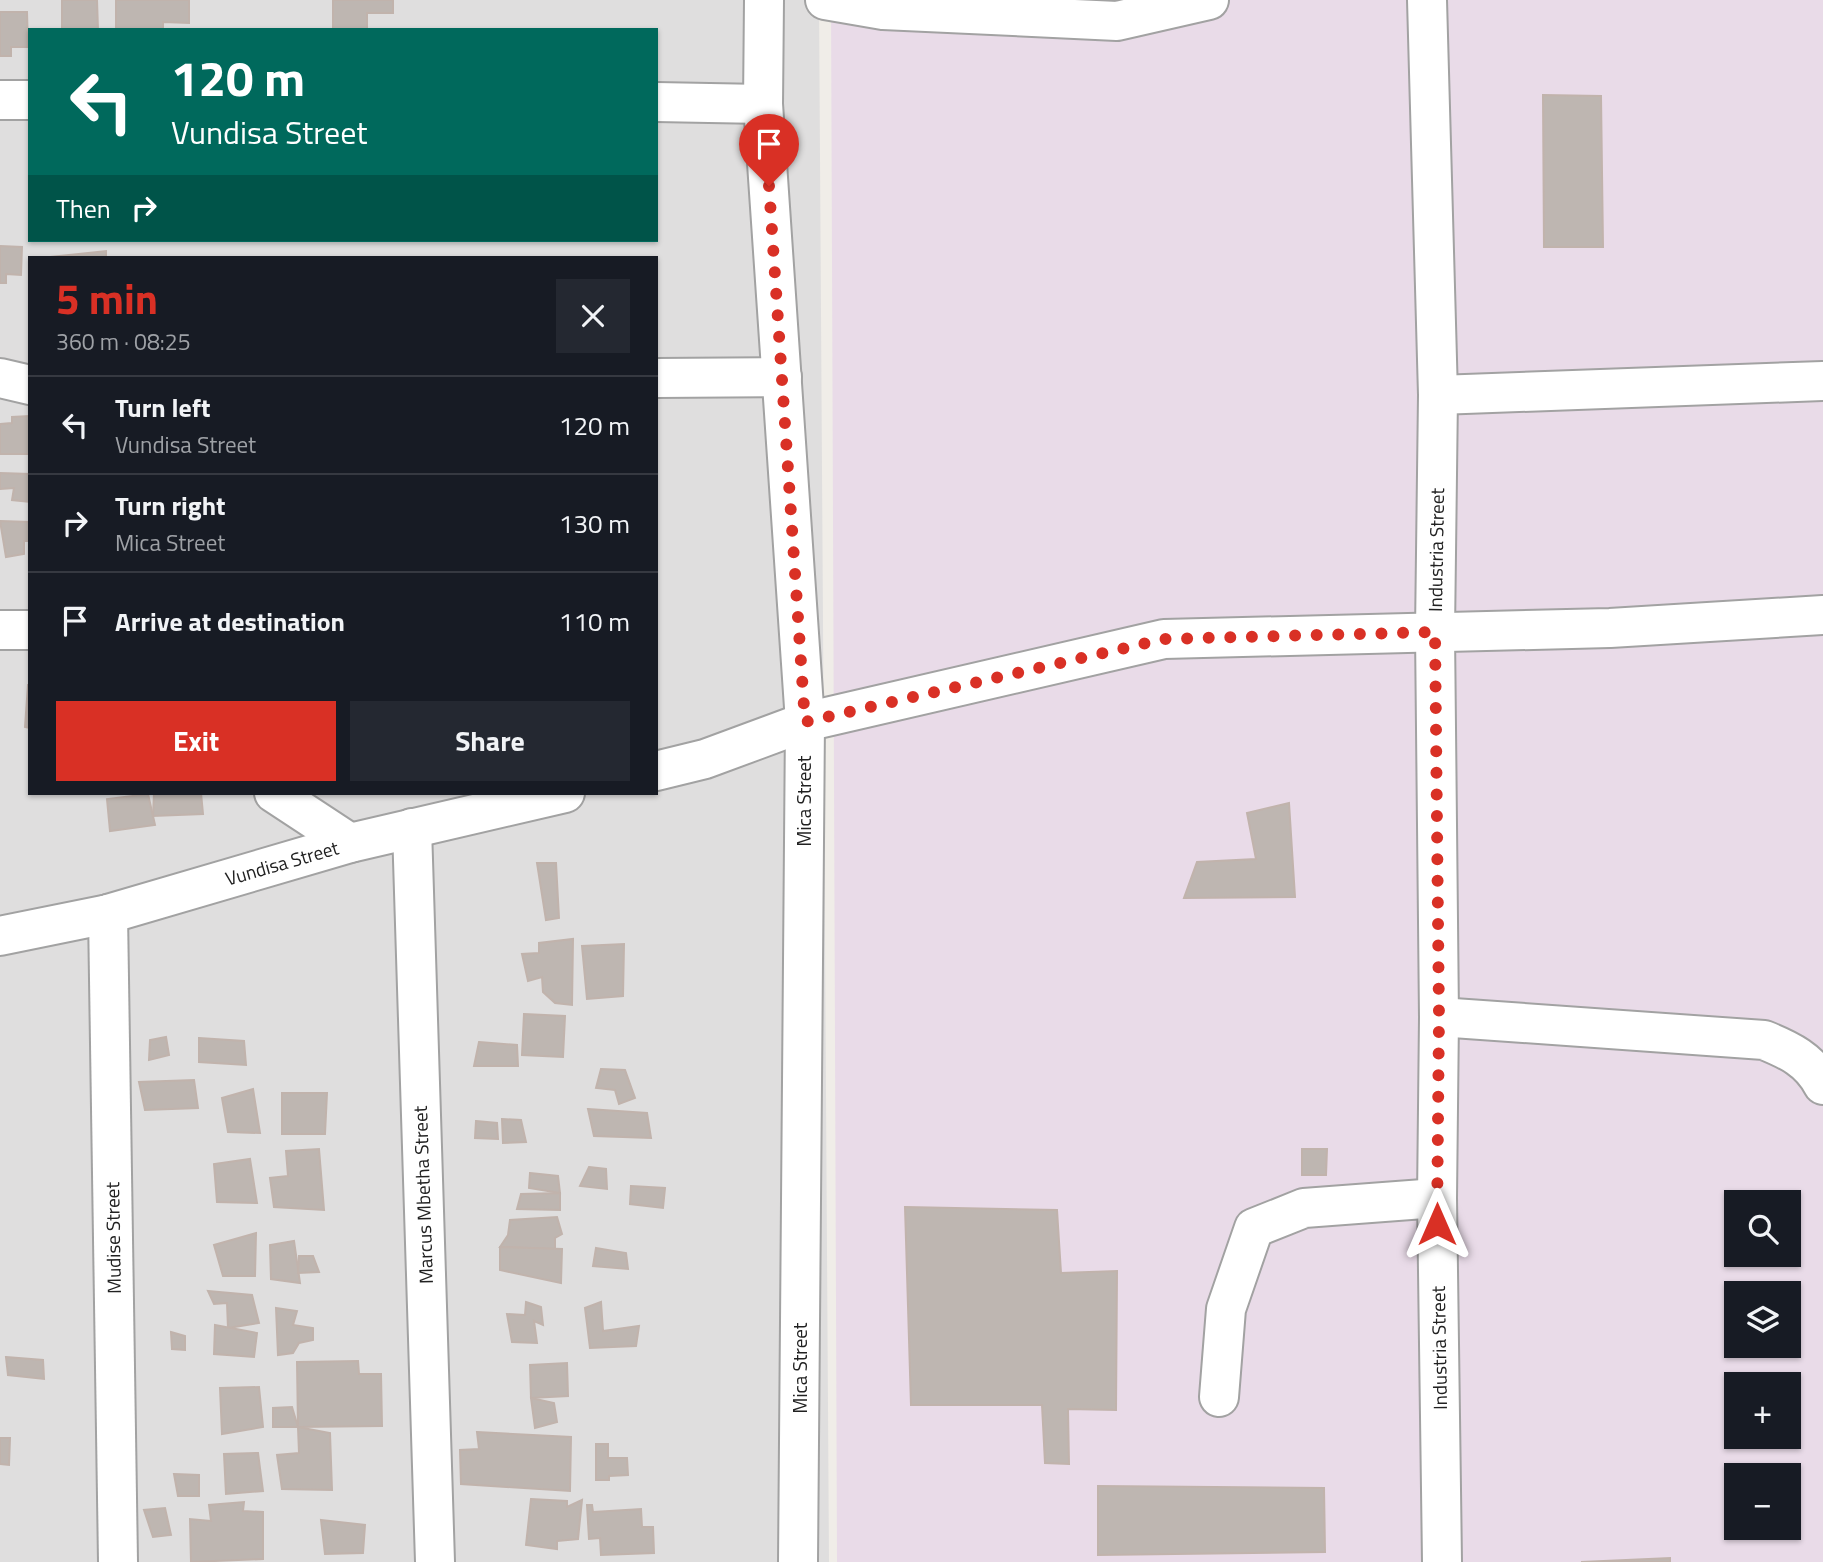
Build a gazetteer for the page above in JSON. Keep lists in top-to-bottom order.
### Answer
{
  "streets": {
    "street": [
      "Industria Street",
      "Mica Street",
      "Vundisa Street",
      "Marcus Mbetha Street",
      "Mudise Street"
    ]
  },
  "crossings": [
    ["Vundisa Street", "Marcus Mbetha Street"],
    ["Vundisa Street", "Mudise Street"]
  ],
  "page": {
    "turn": ["120 m", "Vundisa Street"],
    "then": "Then",
    "heading": ["5 min", "360 m · 08:25"],
    "list": [
      {
        "name": "Turn left",
        "note": "Vundisa Street",
        "value": "120 m"
      },
      {
        "name": "Turn right",
        "note": "Mica Street",
        "value": "130 m"
      },
      {
        "name": "Arrive at destination",
        "value": "110 m"
      }
    ],
    "buttons": ["Exit", "Share"],
    "map_buttons": ["+", "−"]
  }
}
